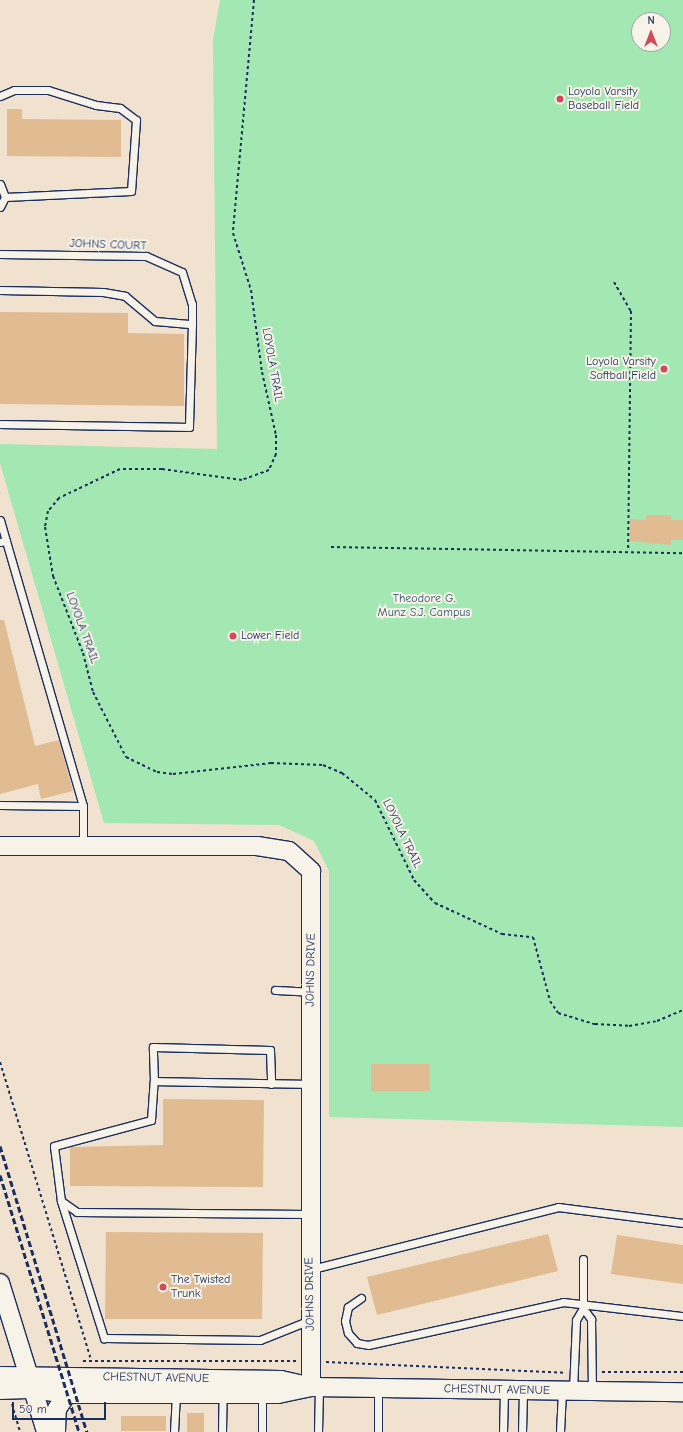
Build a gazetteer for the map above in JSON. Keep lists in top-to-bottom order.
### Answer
{
  "streets": {
    "street": ["JOHNS DRIVE", "CHESTNUT AVENUE"],
    "lane": ["JOHNS COURT"],
    "path": ["LOYOLA TRAIL"]
  },
  "crossings": [
    ["JOHNS DRIVE", "CHESTNUT AVENUE"]
  ],
  "parks": ["Theodore G. Munz S.J. Campus"],
  "places": [
    "Loyola Varsity Baseball Field",
    "Loyola Varsity Softball Field",
    "Lower Field",
    "The Twisted Trunk"
  ],
  "scale_bar": "50 m",
  "north": "top"
}
